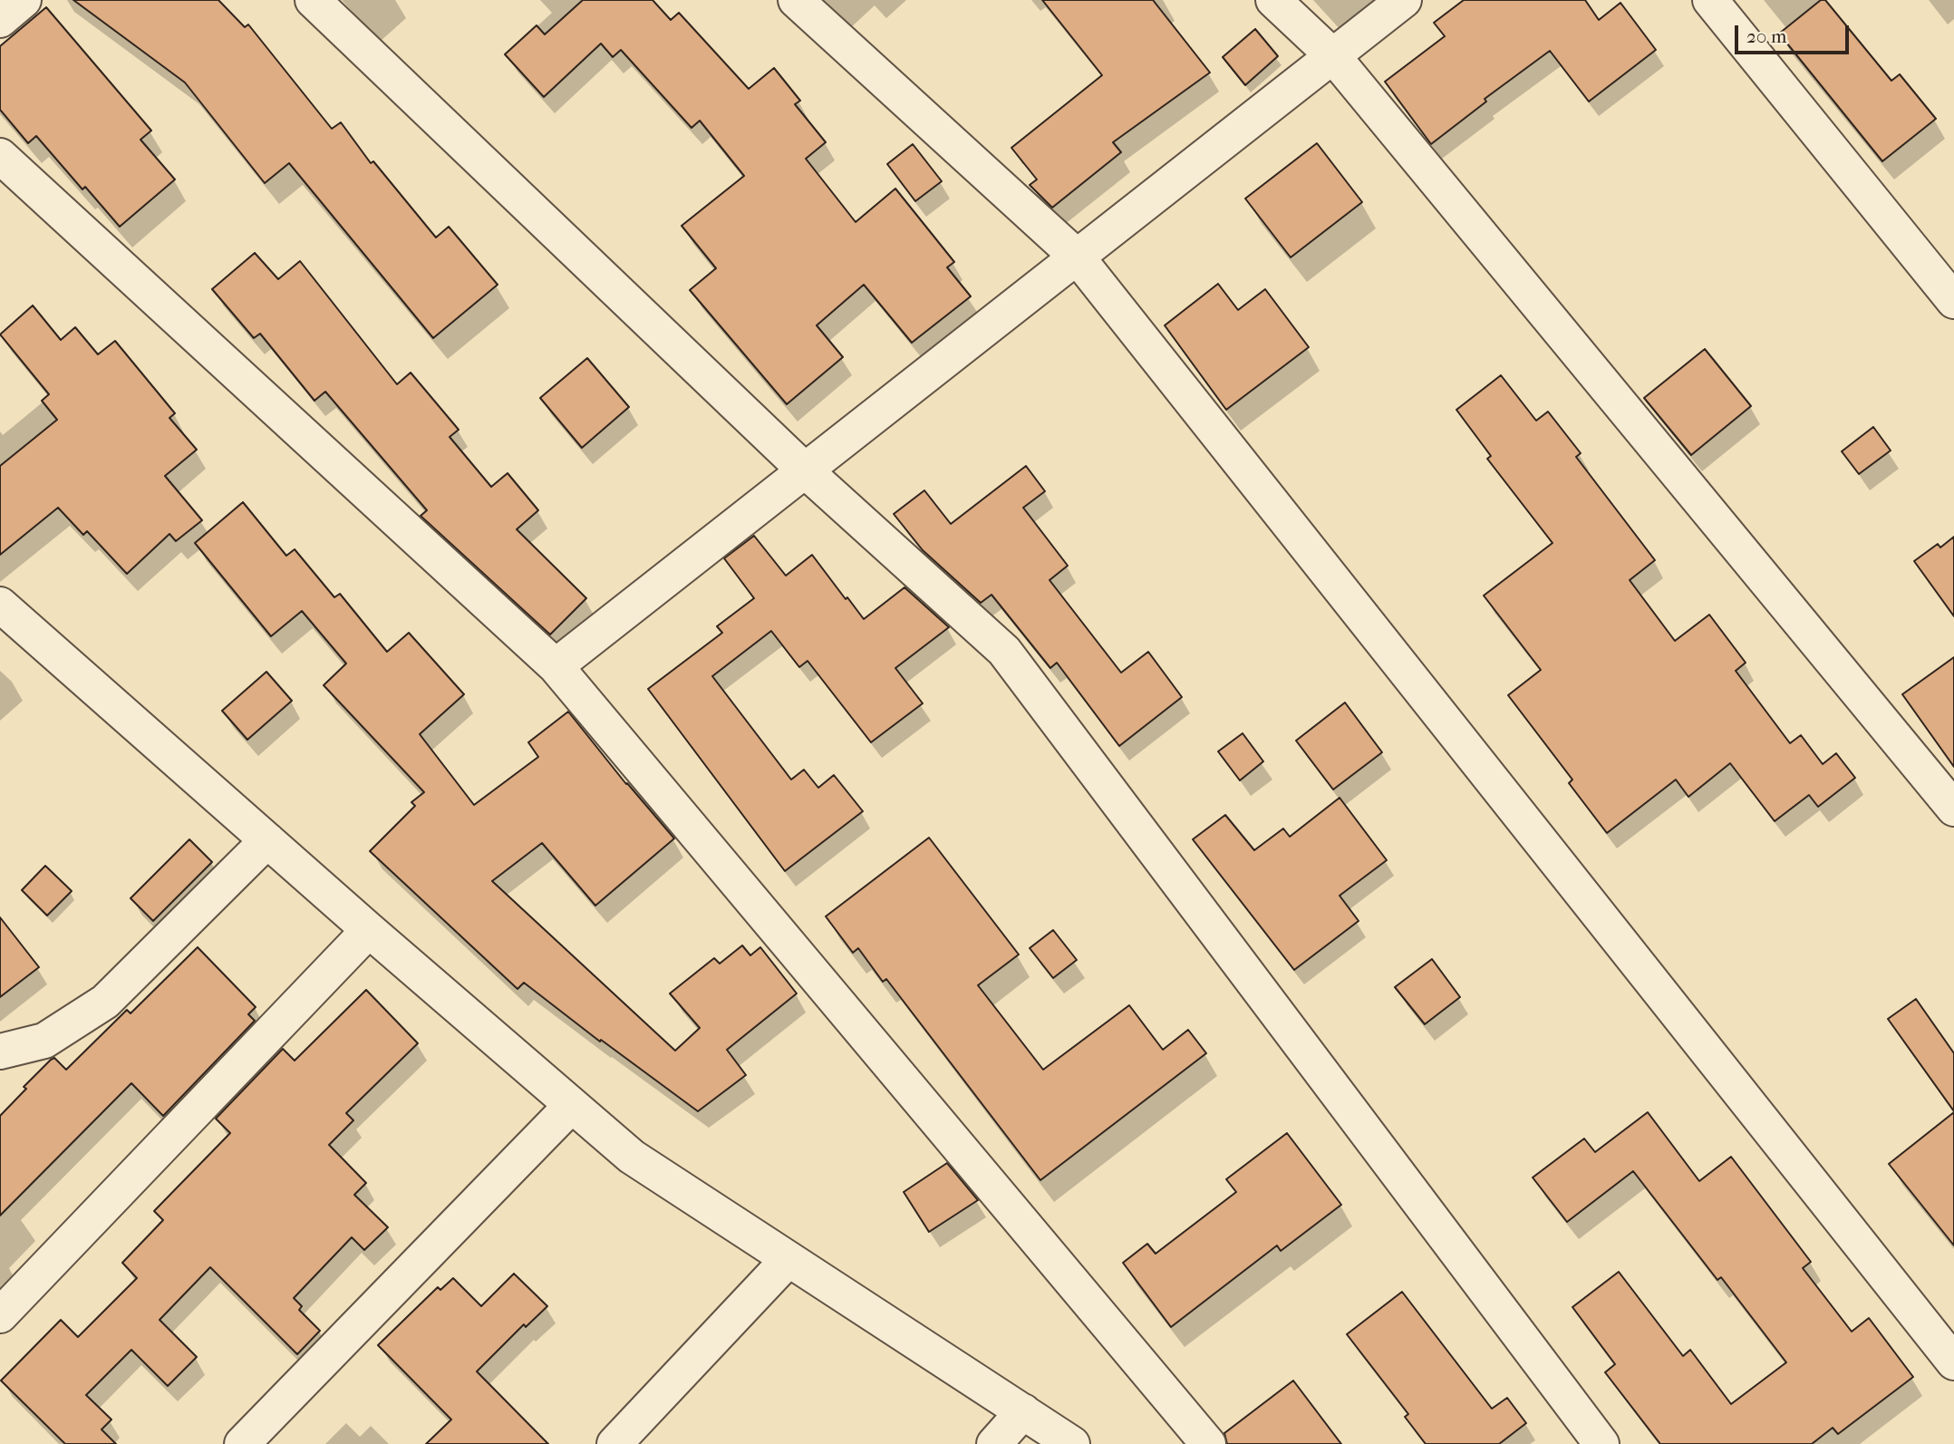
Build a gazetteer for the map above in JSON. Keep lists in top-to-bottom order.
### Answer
{
  "scale_bar": "20 m"
}
